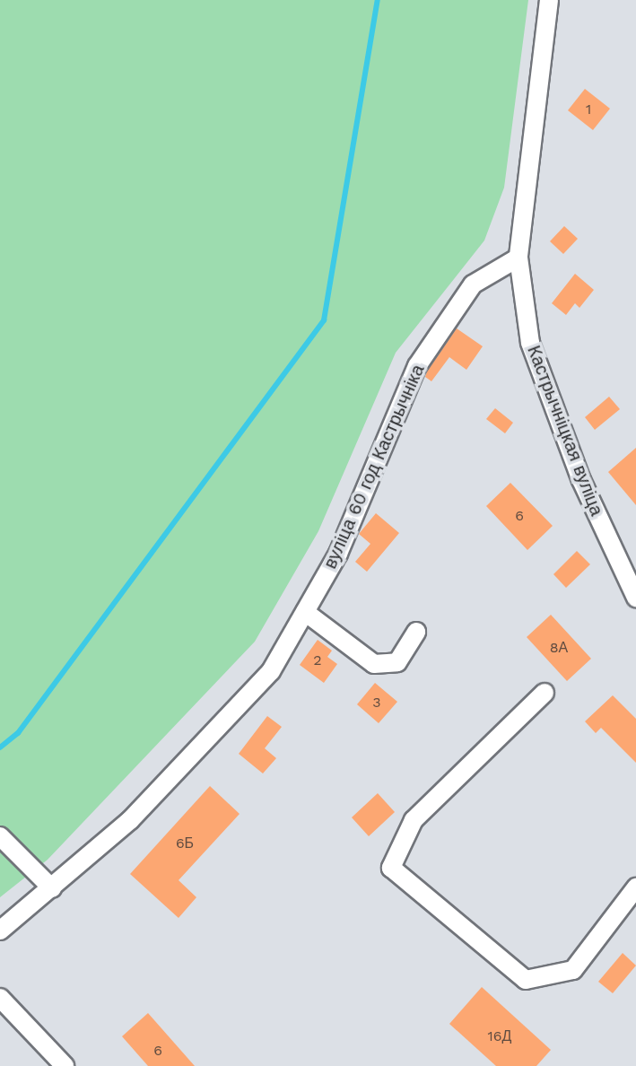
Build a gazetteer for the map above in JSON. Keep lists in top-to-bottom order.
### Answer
{
  "streets": {
    "street": ["Кастрычніцкая вуліца", "вуліца 60 год Кастрычніка"]
  },
  "crossings": [
    ["Кастрычніцкая вуліца", "вуліца 60 год Кастрычніка"]
  ],
  "house_numbers": [
    "1",
    "6",
    "8А",
    "2",
    "3",
    "6Б",
    "16Д",
    "6"
  ]
}
